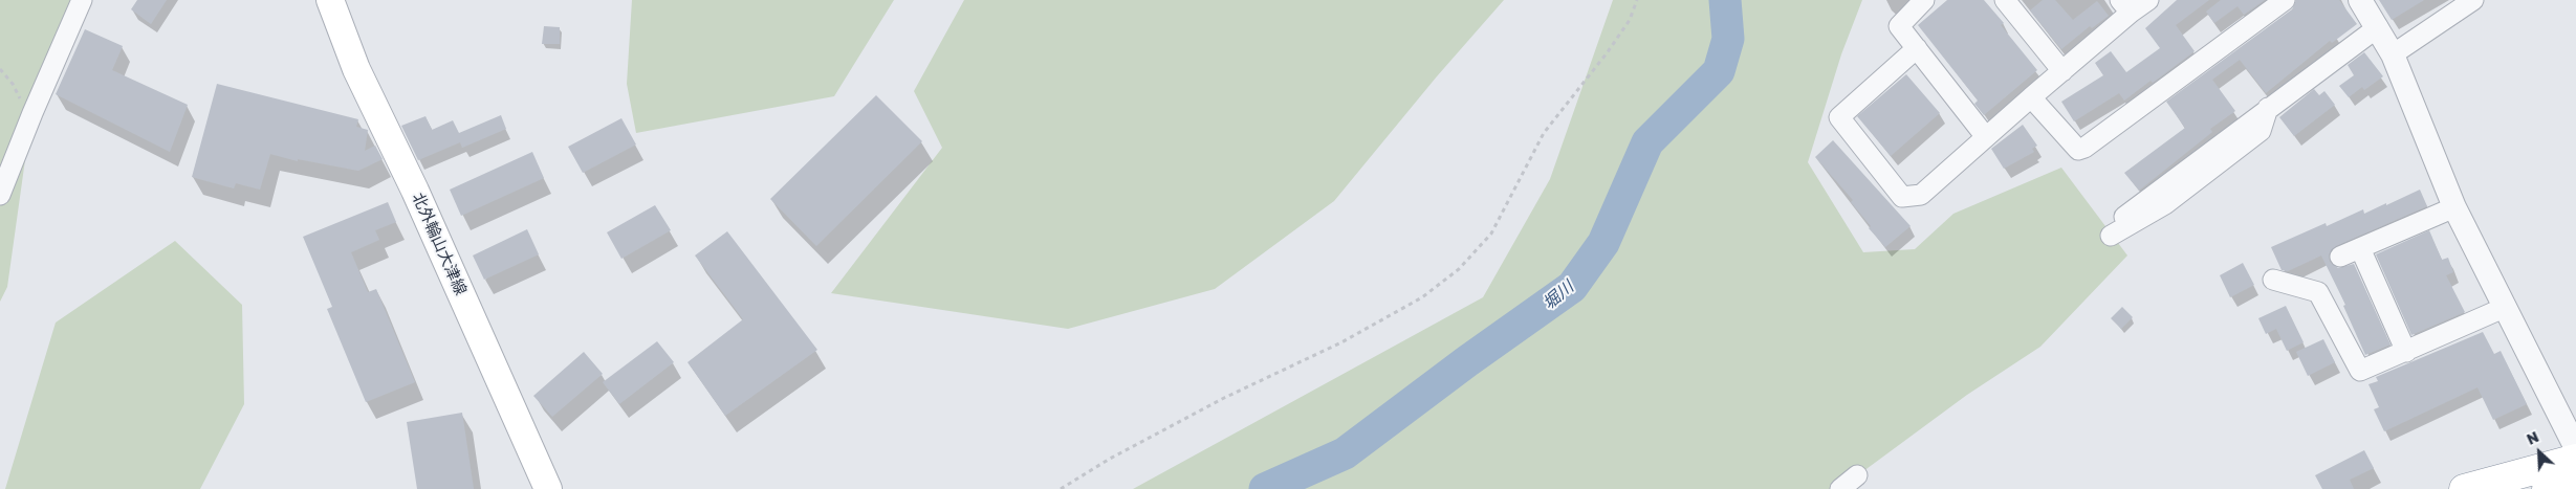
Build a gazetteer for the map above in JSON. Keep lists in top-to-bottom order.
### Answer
{
  "streets": {
    "main road": ["北外輪山大津線"]
  },
  "water": ["堀川"],
  "north": "top left"
}
